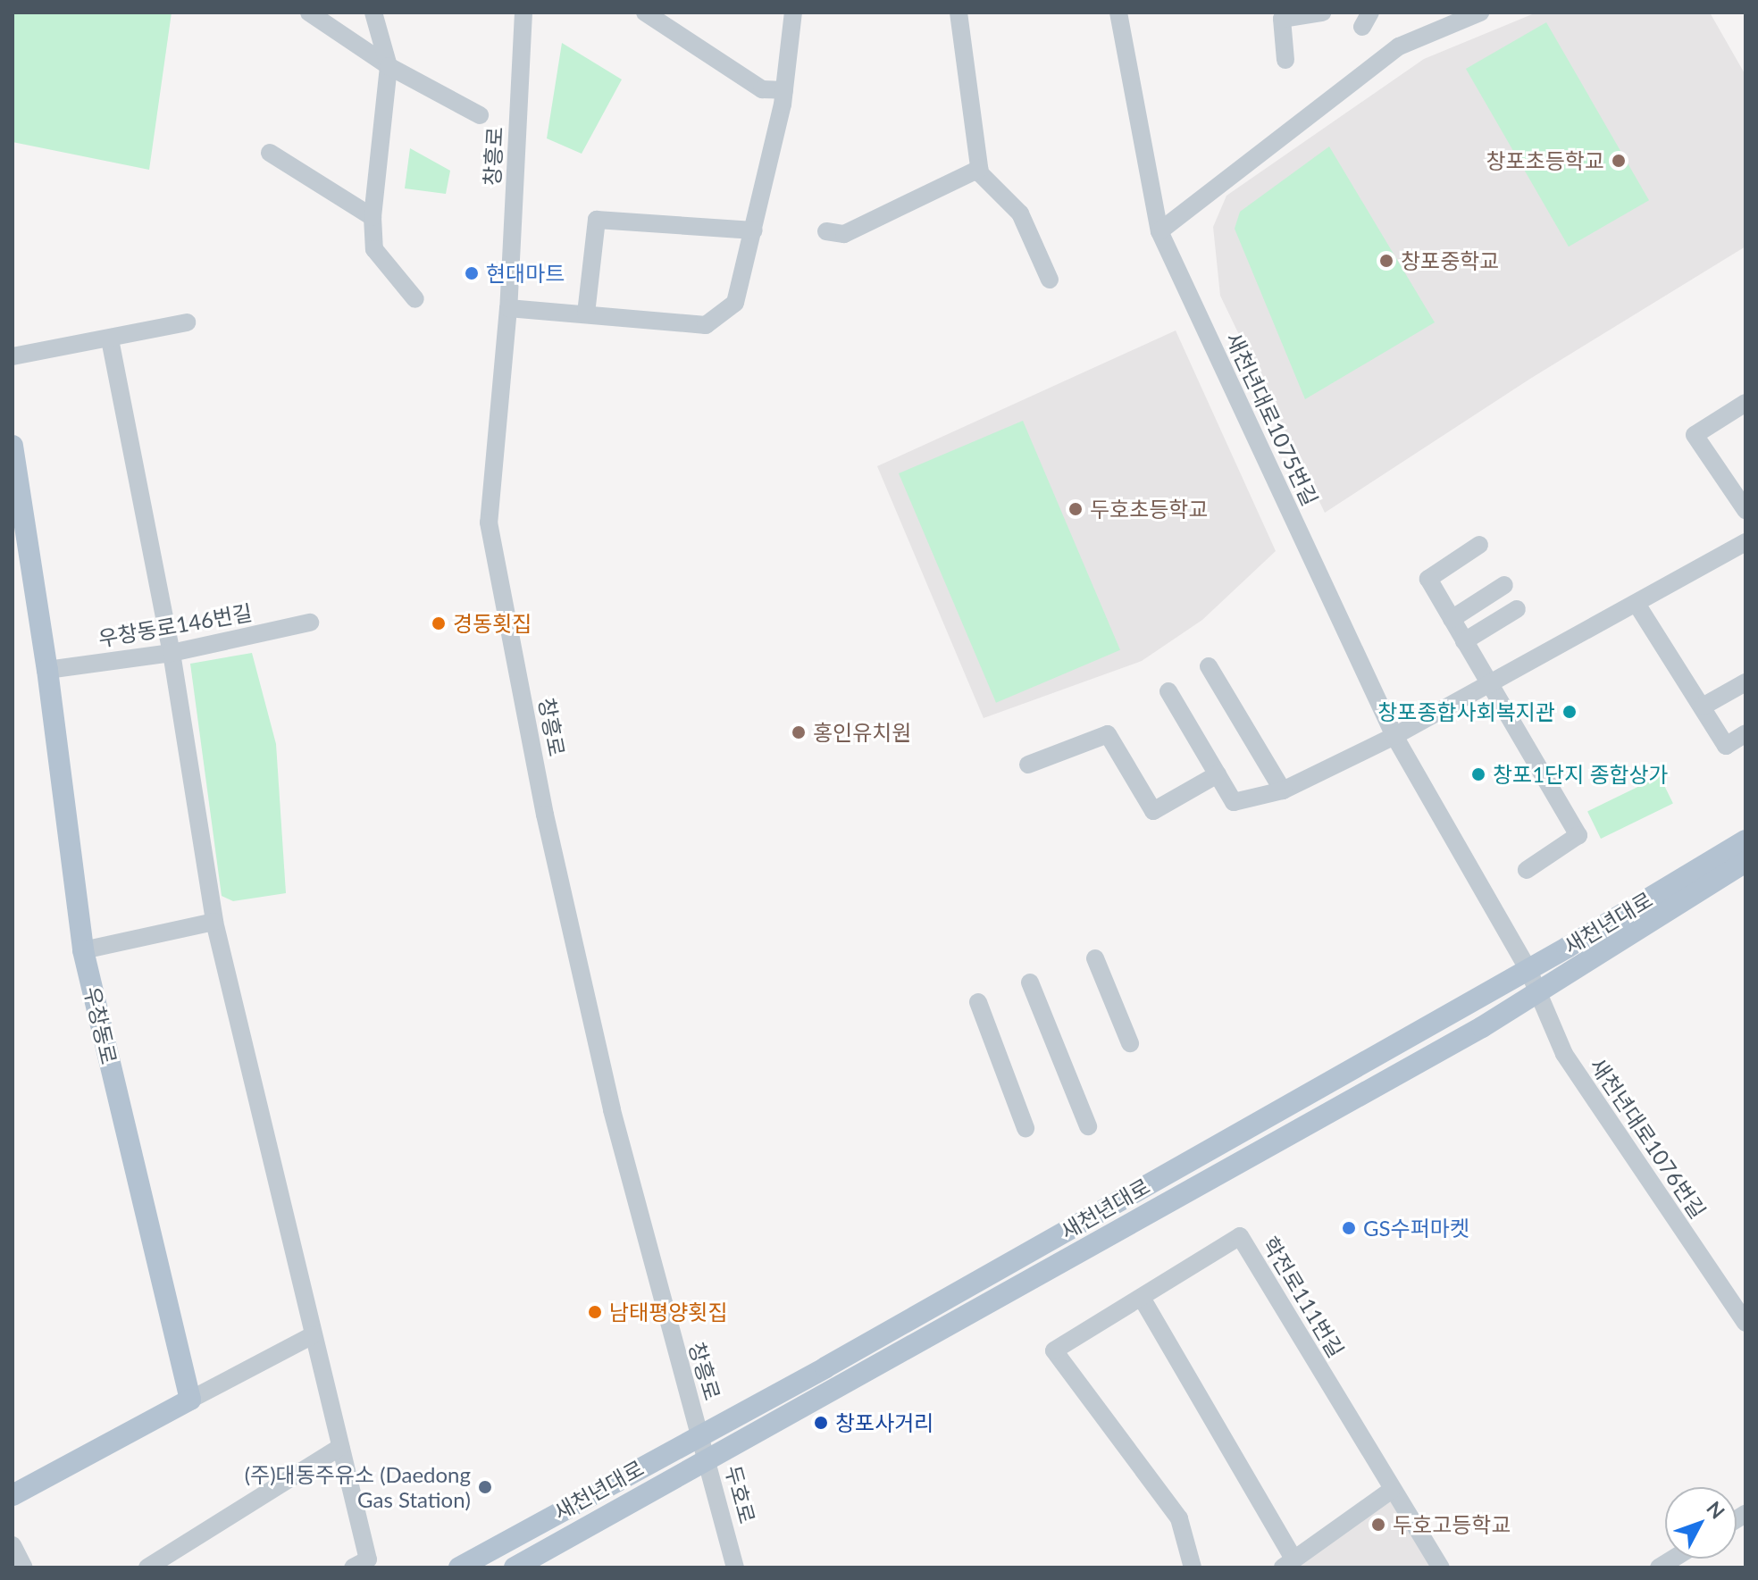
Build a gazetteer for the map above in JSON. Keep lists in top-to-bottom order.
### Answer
{
  "streets": {
    "main road": ["새천년대로", "우창동로"],
    "street": [
      "창흥로",
      "새천년대로1075번길",
      "우창동로146번길",
      "새천년대로1076번길",
      "학전로111번길",
      "두호로"
    ]
  },
  "crossings": [
    ["창흥로", "새천년대로"],
    ["창흥로", "두호로"],
    ["새천년대로1075번길", "새천년대로"],
    ["새천년대로1075번길", "새천년대로1076번길"],
    ["우창동로146번길", "우창동로"],
    ["새천년대로", "새천년대로1076번길"],
    ["새천년대로", "두호로"]
  ],
  "places": [
    "창포초등학교",
    "창포중학교",
    "현대마트",
    "두호초등학교",
    "경동횟집",
    "창포종합사회복지관",
    "홍인유치원",
    "창포1단지 종합상가",
    "GS수퍼마켓",
    "남태평양횟집",
    "창포사거리",
    "(주)대동주유소 (Daedong Gas Station)",
    "두호고등학교"
  ],
  "north": "top right"
}
